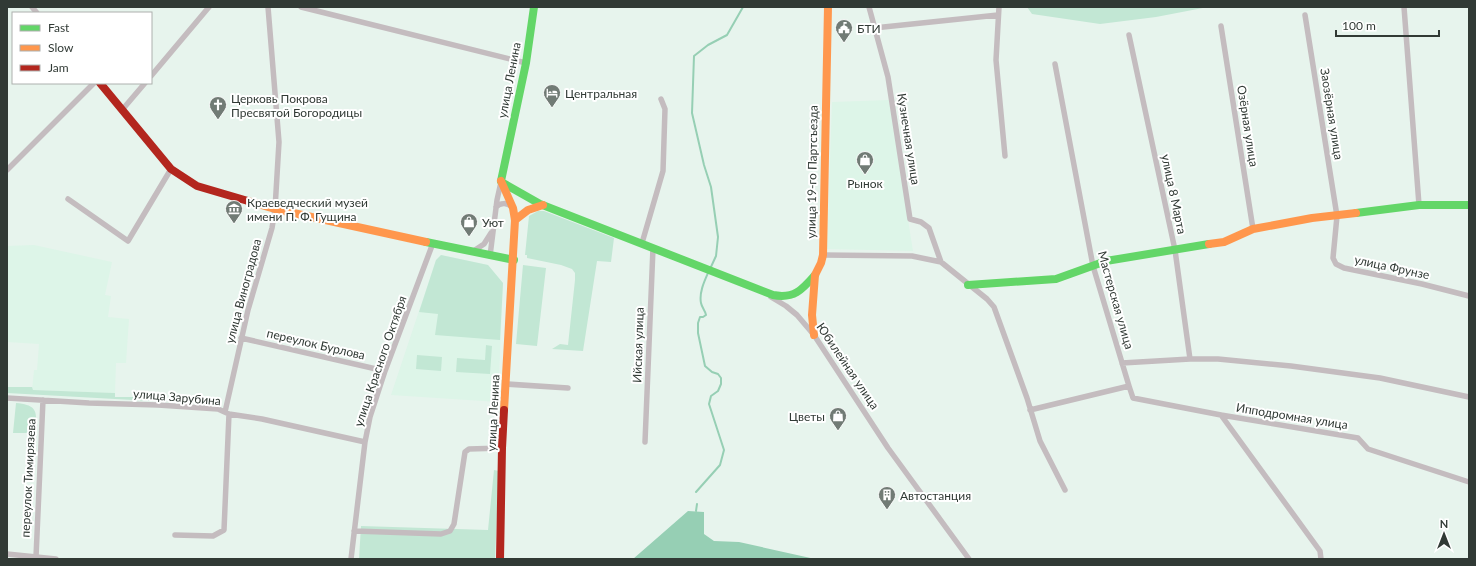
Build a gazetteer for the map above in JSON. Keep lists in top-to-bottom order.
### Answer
{
  "streets": {
    "street": [
      "улица Ленина",
      "Заозёрная улица",
      "Озёрная улица",
      "Кузнечная улица",
      "улица 19-го Партсъезда",
      "улица 8 Марта",
      "улица Фрунзе",
      "улица Виноградова",
      "Мастерская улица",
      "переулок Бурлова",
      "Ийская улица",
      "улица Красного Октября",
      "Юбилейная улица",
      "улица Зарубина",
      "Ипподромная улица",
      "переулок Тимирязева"
    ]
  },
  "crossings": [
    ["улица Ленина", "Юбилейная улица"],
    ["Заозёрная улица", "улица Фрунзе"],
    ["улица 19-го Партсъезда", "Юбилейная улица"],
    ["улица 8 Марта", "Мастерская улица"],
    ["улица Виноградова", "переулок Бурлова"],
    ["улица Виноградова", "улица Зарубина"],
    ["переулок Бурлова", "улица Красного Октября"],
    ["Ийская улица", "Юбилейная улица"],
    ["улица Красного Октября", "улица Зарубина"],
    ["улица Зарубина", "переулок Тимирязева"]
  ],
  "places": {
    "public building": ["БТИ"],
    "hotel": ["Центральная"],
    "church": ["Церковь Покрова Пресвятой Богородицы"],
    "shop": ["Рынок", "Уют", "Цветы"],
    "museum": ["Краеведческий музей имени П. Ф. Гущина"],
    "building": ["Автостанция"]
  },
  "legend": ["Fast", "Slow", "Jam"],
  "scale_bar": "100 m",
  "north": "top"
}
